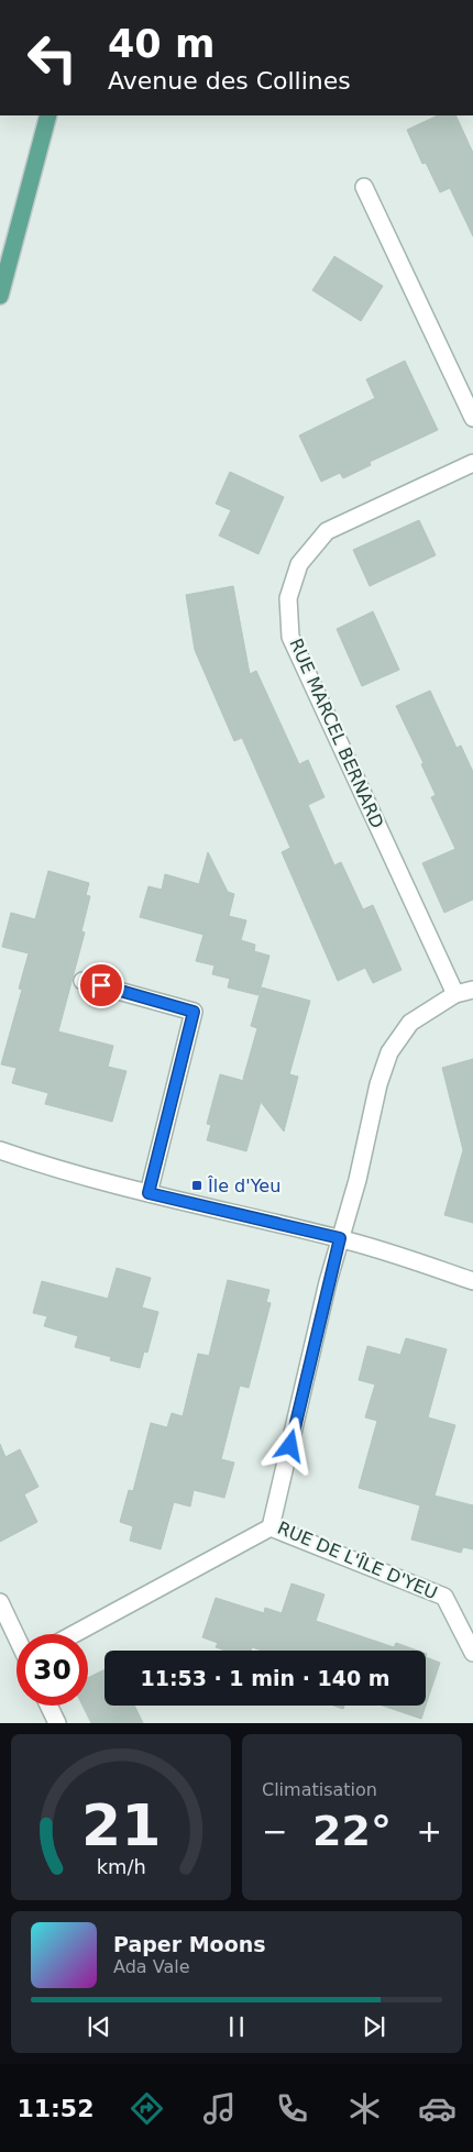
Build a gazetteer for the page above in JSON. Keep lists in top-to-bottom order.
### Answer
{
  "streets": {
    "street": ["RUE MARCEL BERNARD", "RUE DE L'ÎLE D'YEU"]
  },
  "crossings": [
    ["RUE MARCEL BERNARD", "RUE DE L'ÎLE D'YEU"]
  ],
  "places": {
    "transit": ["Île d'Yeu"]
  },
  "page": {
    "turn": ["40 m", "Avenue des Collines"],
    "limit": "30",
    "trip": "11:53 · 1 min · 140 m",
    "tile": "Climatisation",
    "heat": ["−", "22°", "+"],
    "song": ["Paper Moons", "Ada Vale"],
    "tabs": "11:52",
    "gauge": ["21", "km/h"]
  }
}
